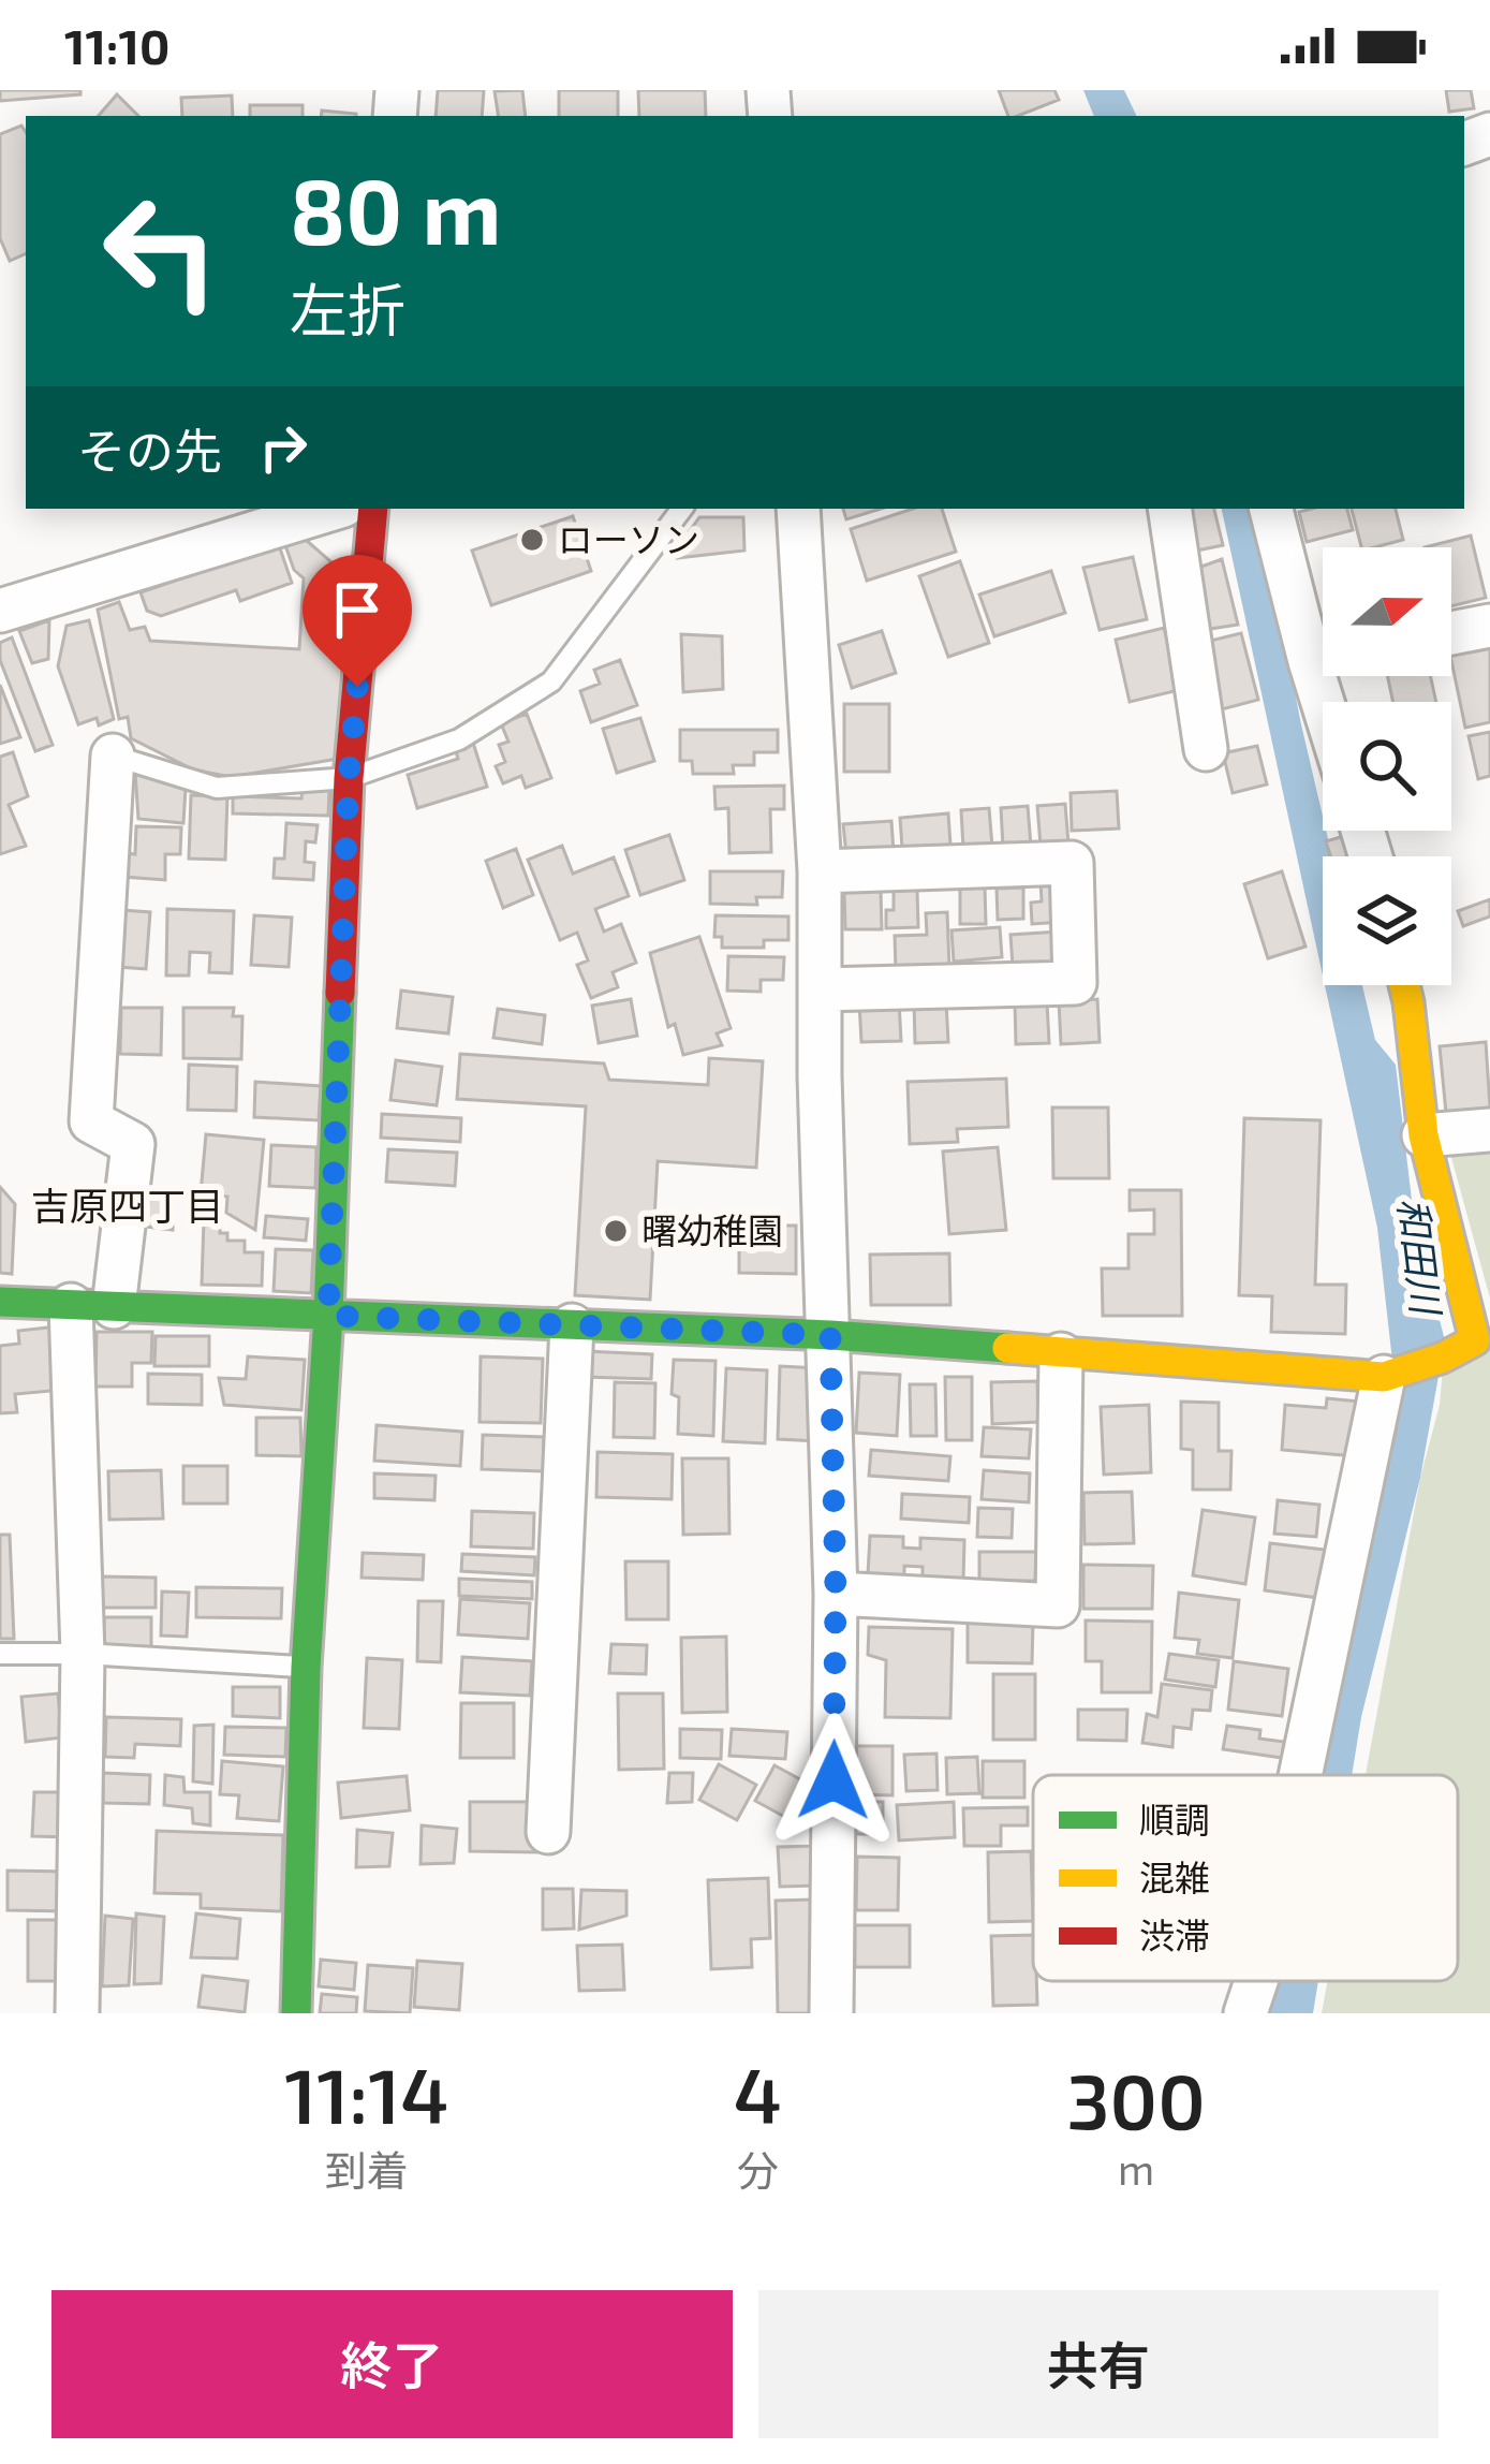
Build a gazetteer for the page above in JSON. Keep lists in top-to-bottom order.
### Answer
{
  "districts": ["吉原四丁目"],
  "water": ["和田川"],
  "places": ["ローソン", "曙幼稚園"],
  "legend": ["順調", "混雑", "渋滞"],
  "north": "right",
  "page": {
    "status": "11:10",
    "turn": ["80 m", "左折"],
    "then": "その先",
    "eta": [
      "11:14",
      "到着",
      "4",
      "分",
      "300",
      "m"
    ],
    "buttons": ["終了", "共有"]
  }
}
